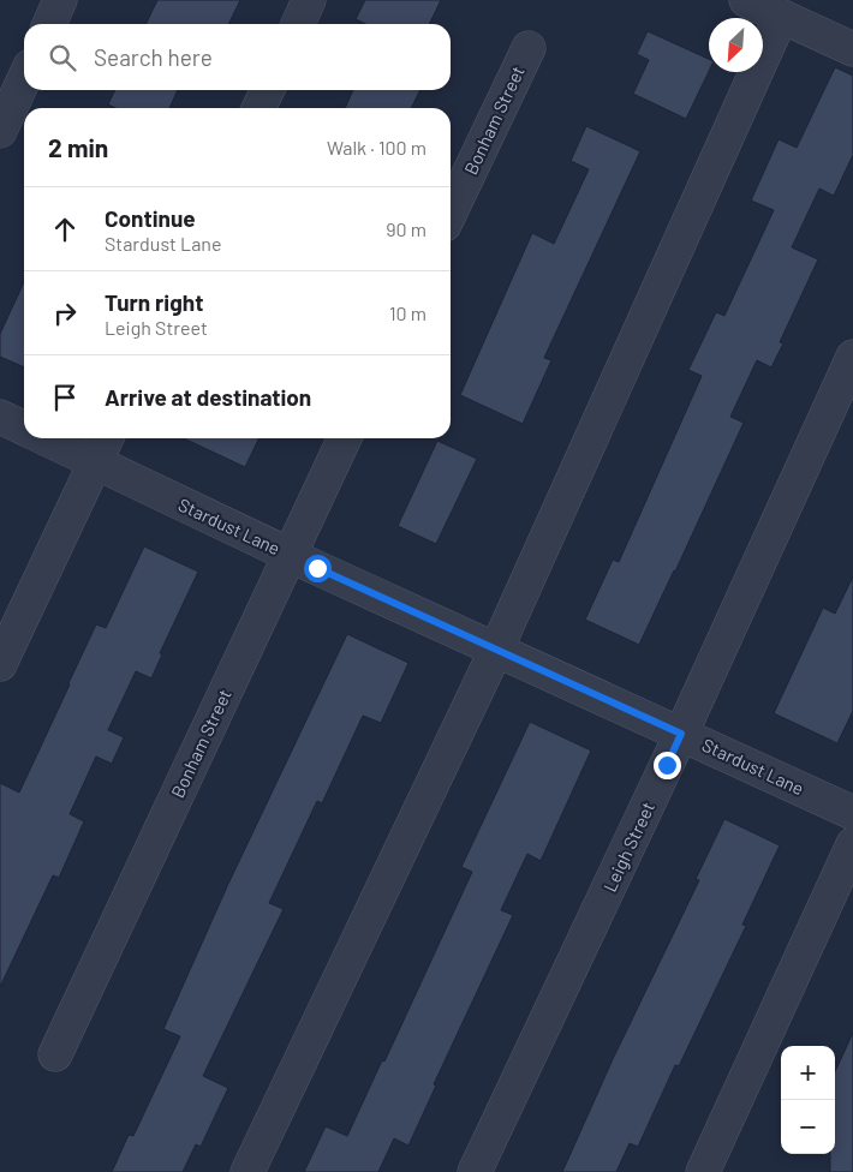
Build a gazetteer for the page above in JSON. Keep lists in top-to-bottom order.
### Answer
{
  "streets": {
    "street": ["Bonham Street", "Stardust Lane", "Leigh Street"]
  },
  "crossings": [
    ["Bonham Street", "Stardust Lane"],
    ["Stardust Lane", "Leigh Street"]
  ],
  "north": "bottom left",
  "page": {
    "search": "Search here",
    "heading": ["2 min", "Walk · 100 m"],
    "list": [
      ["Continue", "Stardust Lane", "90 m"],
      ["Turn right", "Leigh Street", "10 m"],
      "Arrive at destination"
    ],
    "map_buttons": ["+", "−"]
  }
}
